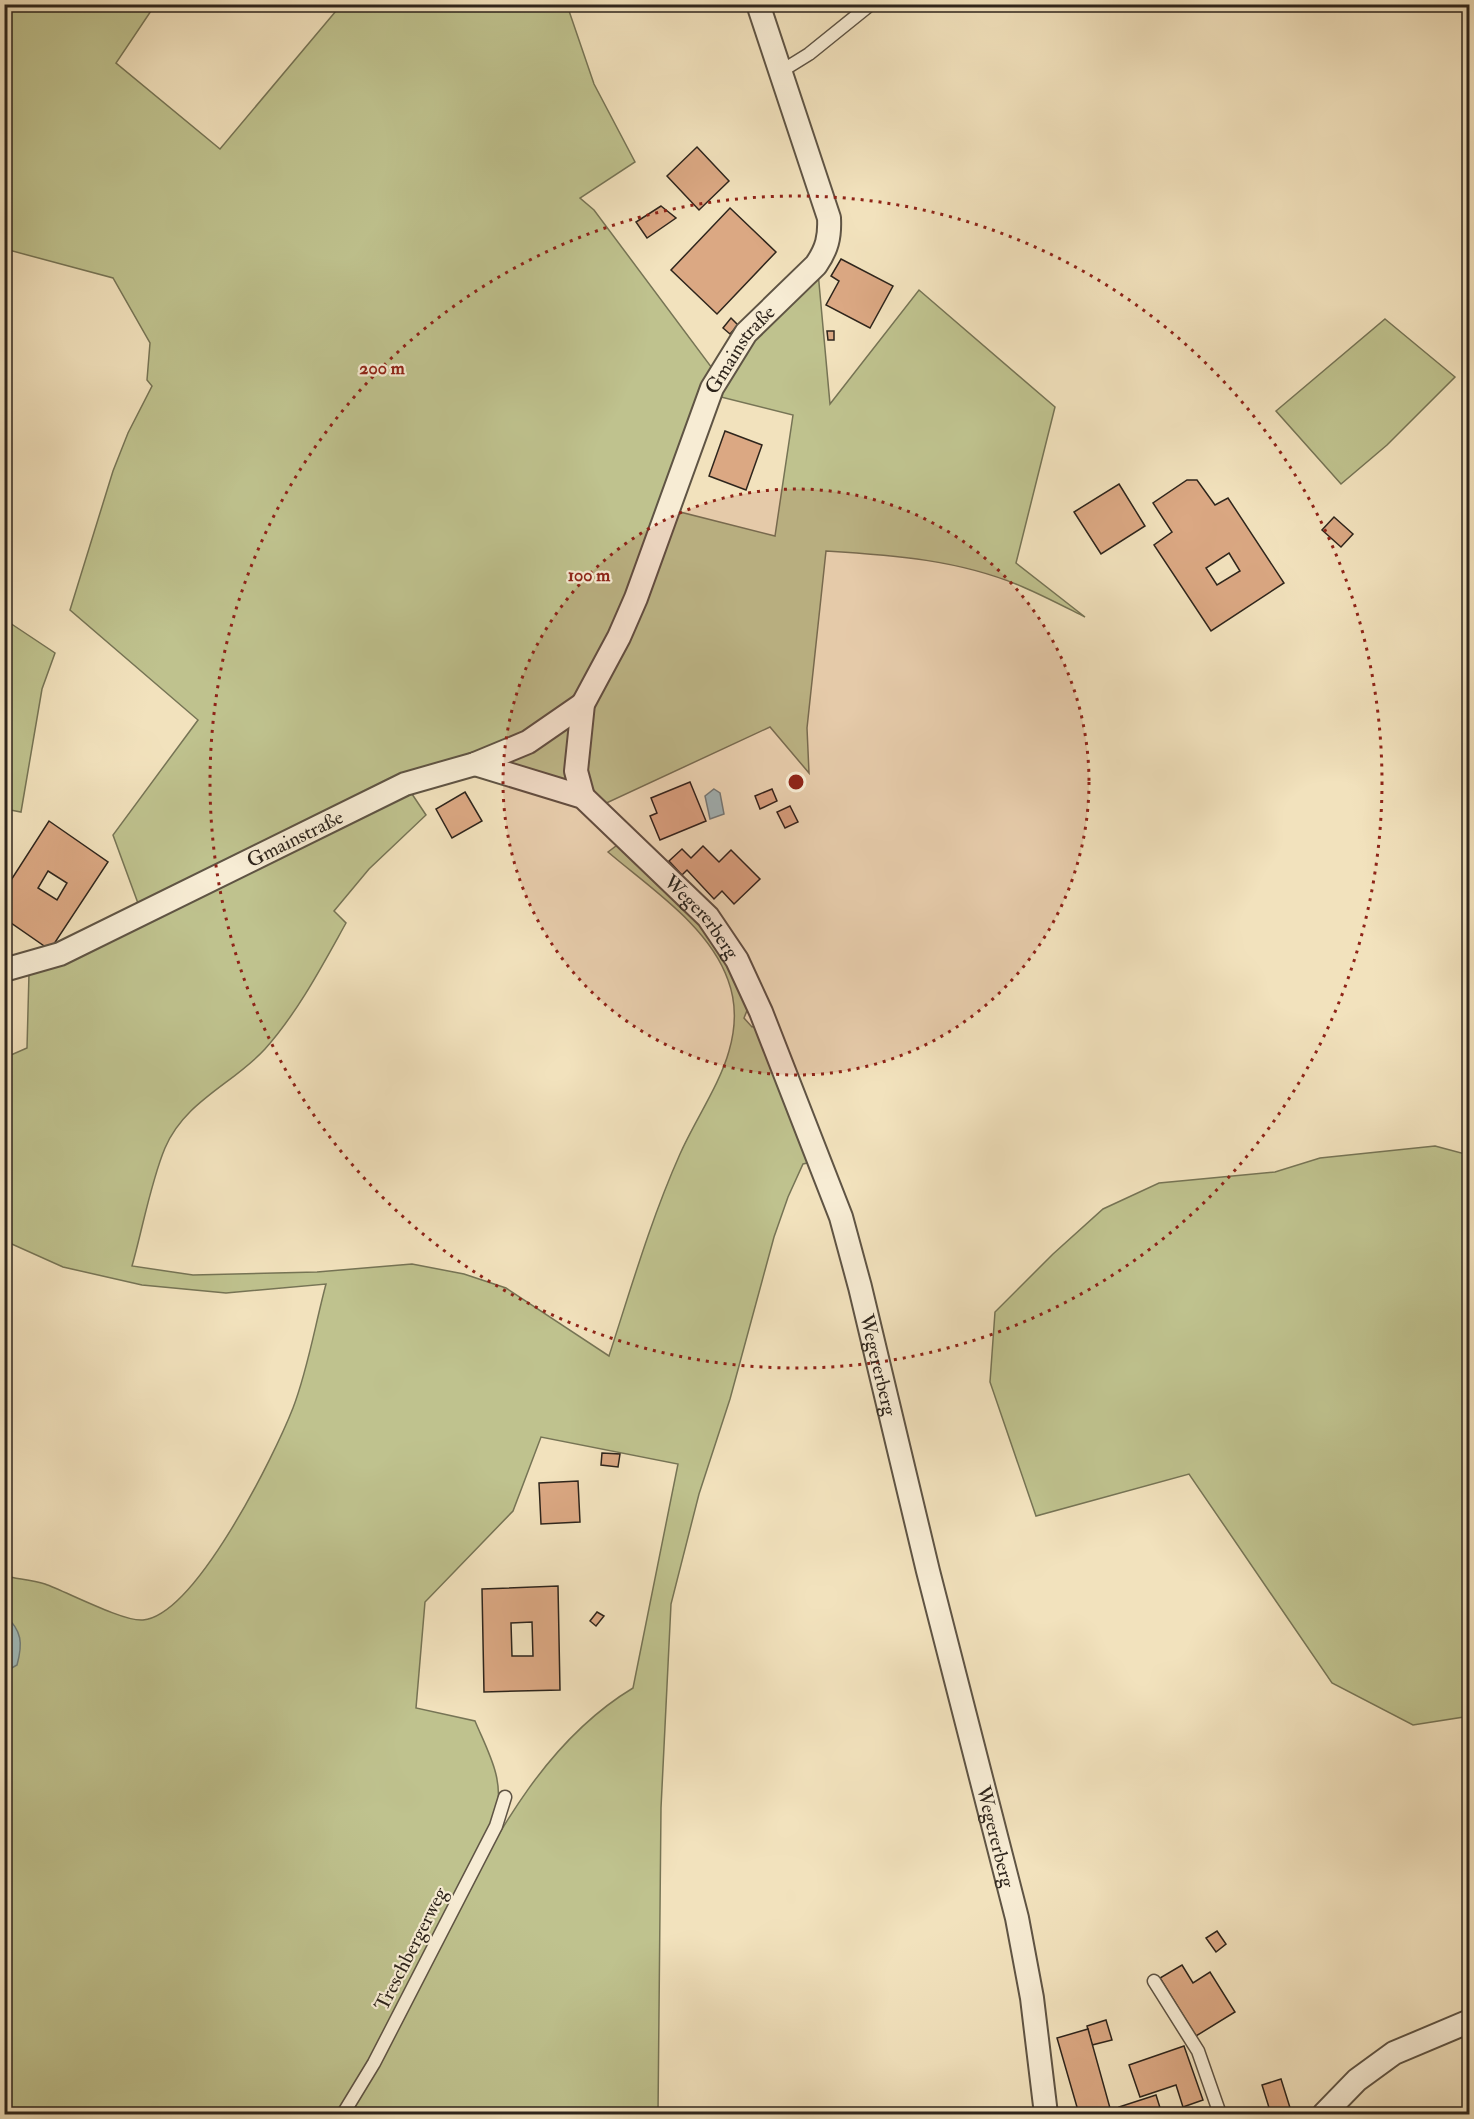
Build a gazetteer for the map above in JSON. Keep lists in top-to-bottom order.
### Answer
{
  "streets": {
    "street": ["Gmainstraße", "Wegererberg"],
    "lane": ["Treschbergerweg"]
  },
  "crossings": [
    ["Gmainstraße", "Wegererberg"]
  ],
  "rings": ["200 m", "100 m"]
}
